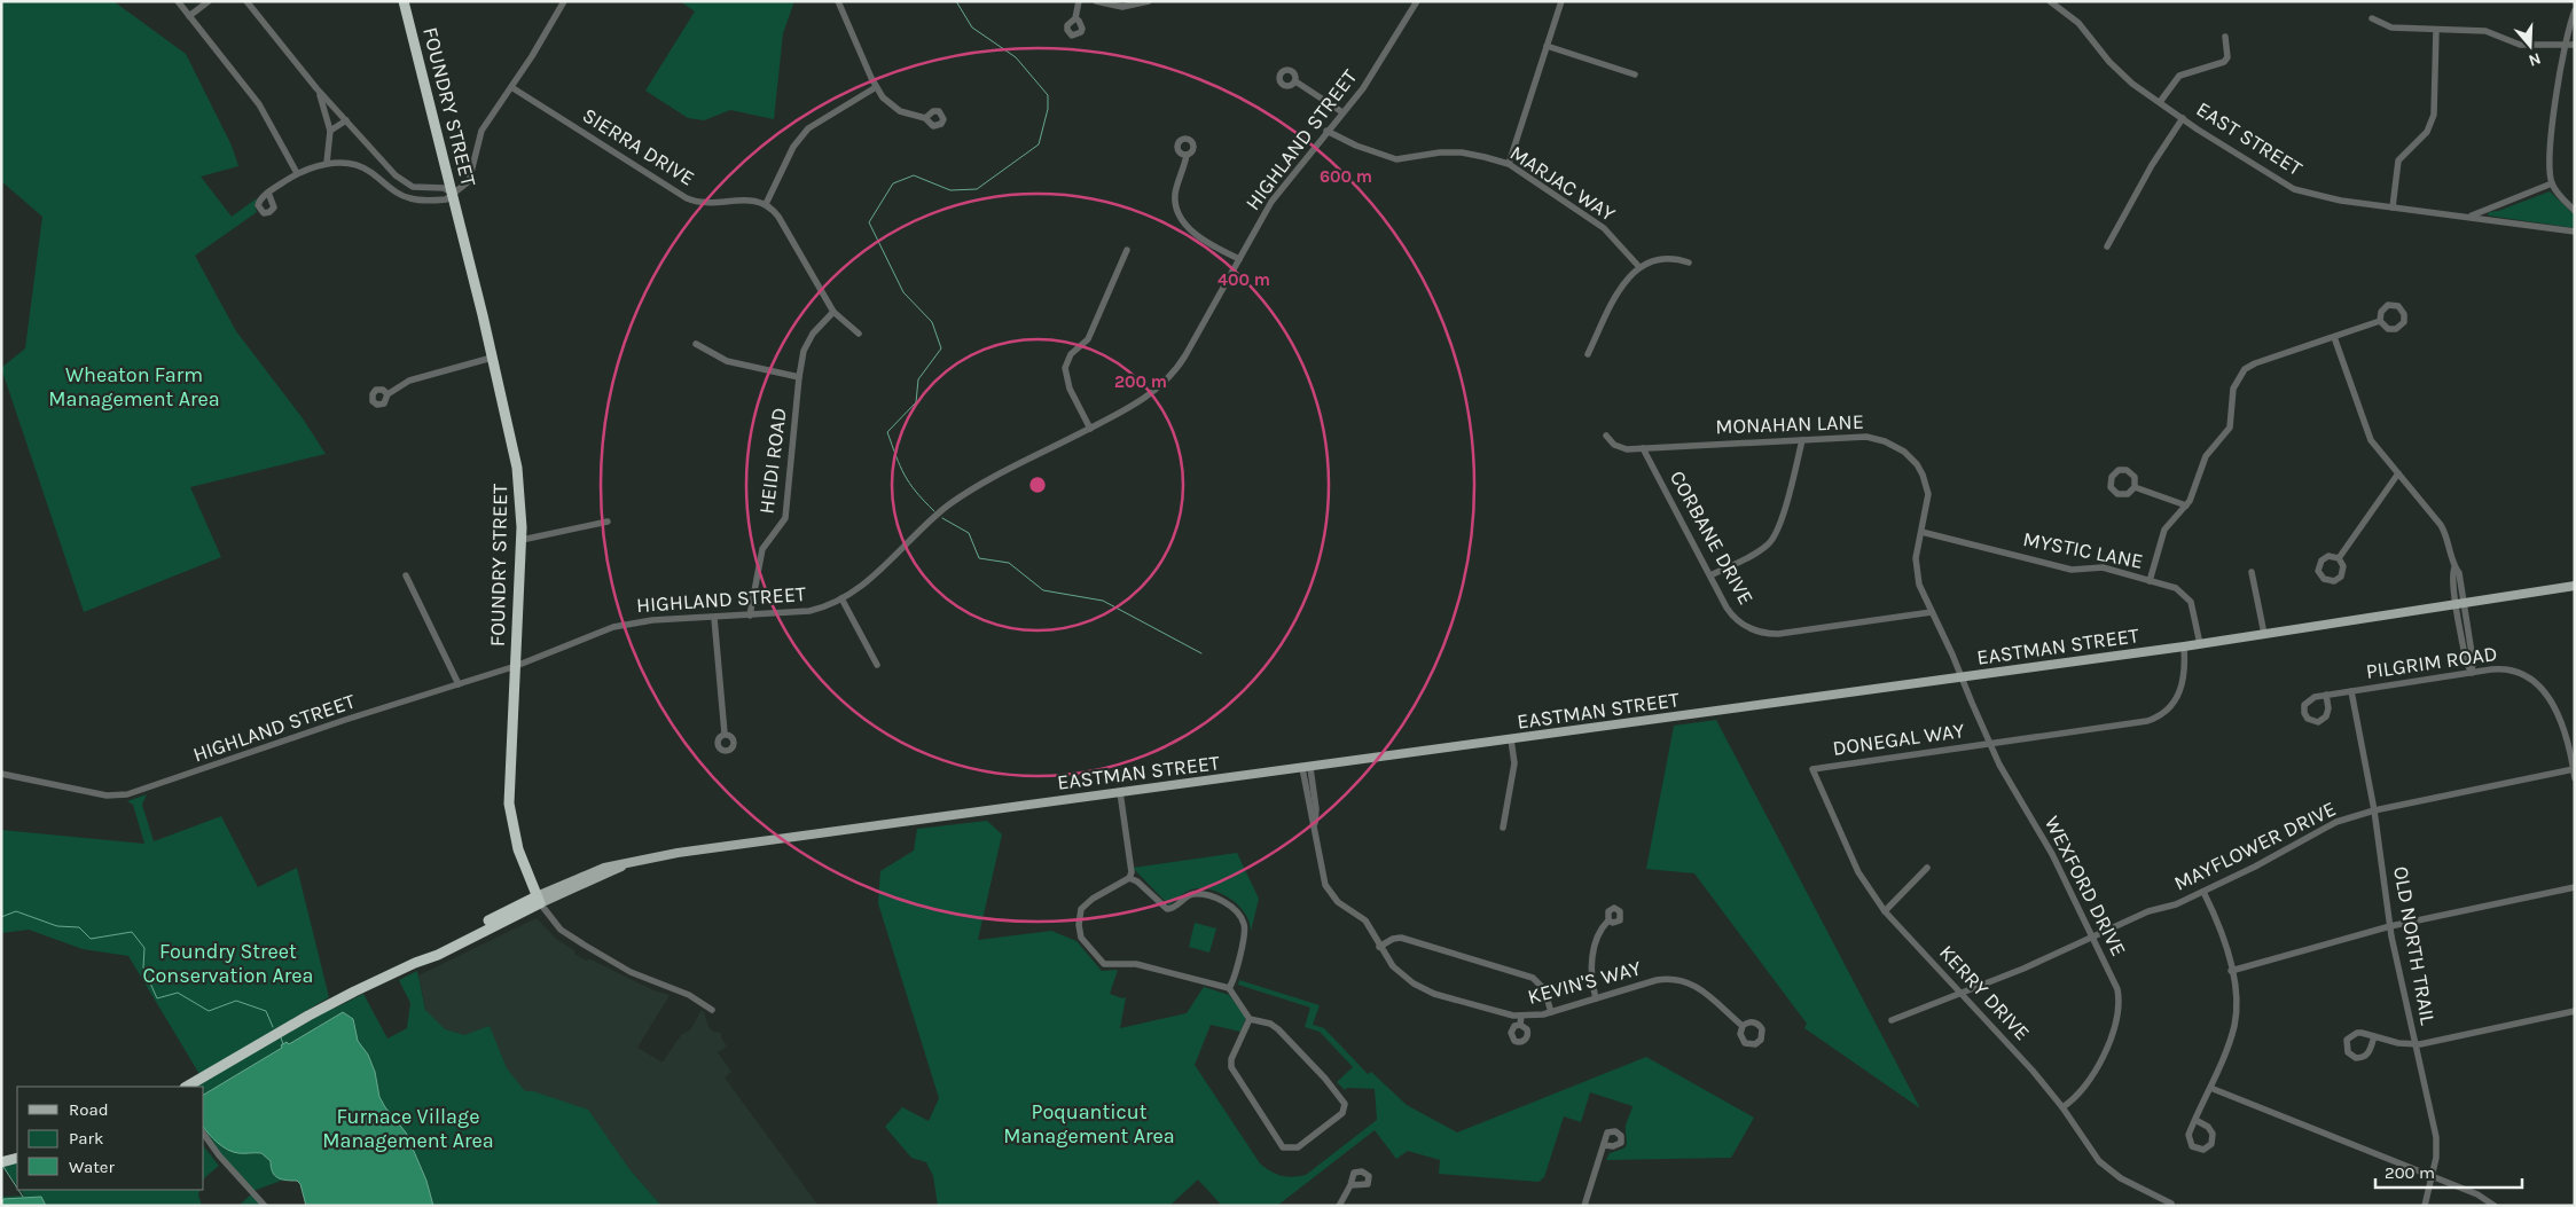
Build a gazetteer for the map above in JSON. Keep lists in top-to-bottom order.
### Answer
{
  "streets": {
    "highway": ["FOUNDRY STREET"],
    "main road": ["EASTMAN STREET"],
    "street": [
      "EAST STREET",
      "HIGHLAND STREET",
      "SIERRA DRIVE",
      "MARJAC WAY",
      "MONAHAN LANE",
      "HEIDI ROAD",
      "CORBANE DRIVE",
      "MYSTIC LANE",
      "PILGRIM ROAD",
      "DONEGAL WAY",
      "MAYFLOWER DRIVE",
      "WEXFORD DRIVE",
      "OLD NORTH TRAIL",
      "KEVIN'S WAY",
      "KERRY DRIVE"
    ]
  },
  "crossings": [
    ["FOUNDRY STREET", "HIGHLAND STREET"],
    ["FOUNDRY STREET", "EASTMAN STREET"],
    ["HIGHLAND STREET", "MARJAC WAY"],
    ["HIGHLAND STREET", "HEIDI ROAD"],
    ["MONAHAN LANE", "CORBANE DRIVE"],
    ["MONAHAN LANE", "MYSTIC LANE"],
    ["MONAHAN LANE", "EASTMAN STREET"],
    ["MONAHAN LANE", "WEXFORD DRIVE"],
    ["MYSTIC LANE", "EASTMAN STREET"],
    ["EASTMAN STREET", "DONEGAL WAY"],
    ["EASTMAN STREET", "WEXFORD DRIVE"],
    ["EASTMAN STREET", "KEVIN'S WAY"],
    ["PILGRIM ROAD", "MAYFLOWER DRIVE"],
    ["PILGRIM ROAD", "OLD NORTH TRAIL"],
    ["DONEGAL WAY", "WEXFORD DRIVE"],
    ["DONEGAL WAY", "KERRY DRIVE"],
    ["MAYFLOWER DRIVE", "WEXFORD DRIVE"],
    ["MAYFLOWER DRIVE", "OLD NORTH TRAIL"],
    ["MAYFLOWER DRIVE", "KERRY DRIVE"],
    ["WEXFORD DRIVE", "KERRY DRIVE"]
  ],
  "parks": [
    "Wheaton Farm Management Area",
    "Foundry Street Conservation Area",
    "Poquanticut Management Area",
    "Furnace Village Management Area"
  ],
  "legend": ["Road", "Park", "Water"],
  "scale_bar": "200 m",
  "north": "bottom",
  "rings": ["600 m", "400 m", "200 m"]
}
